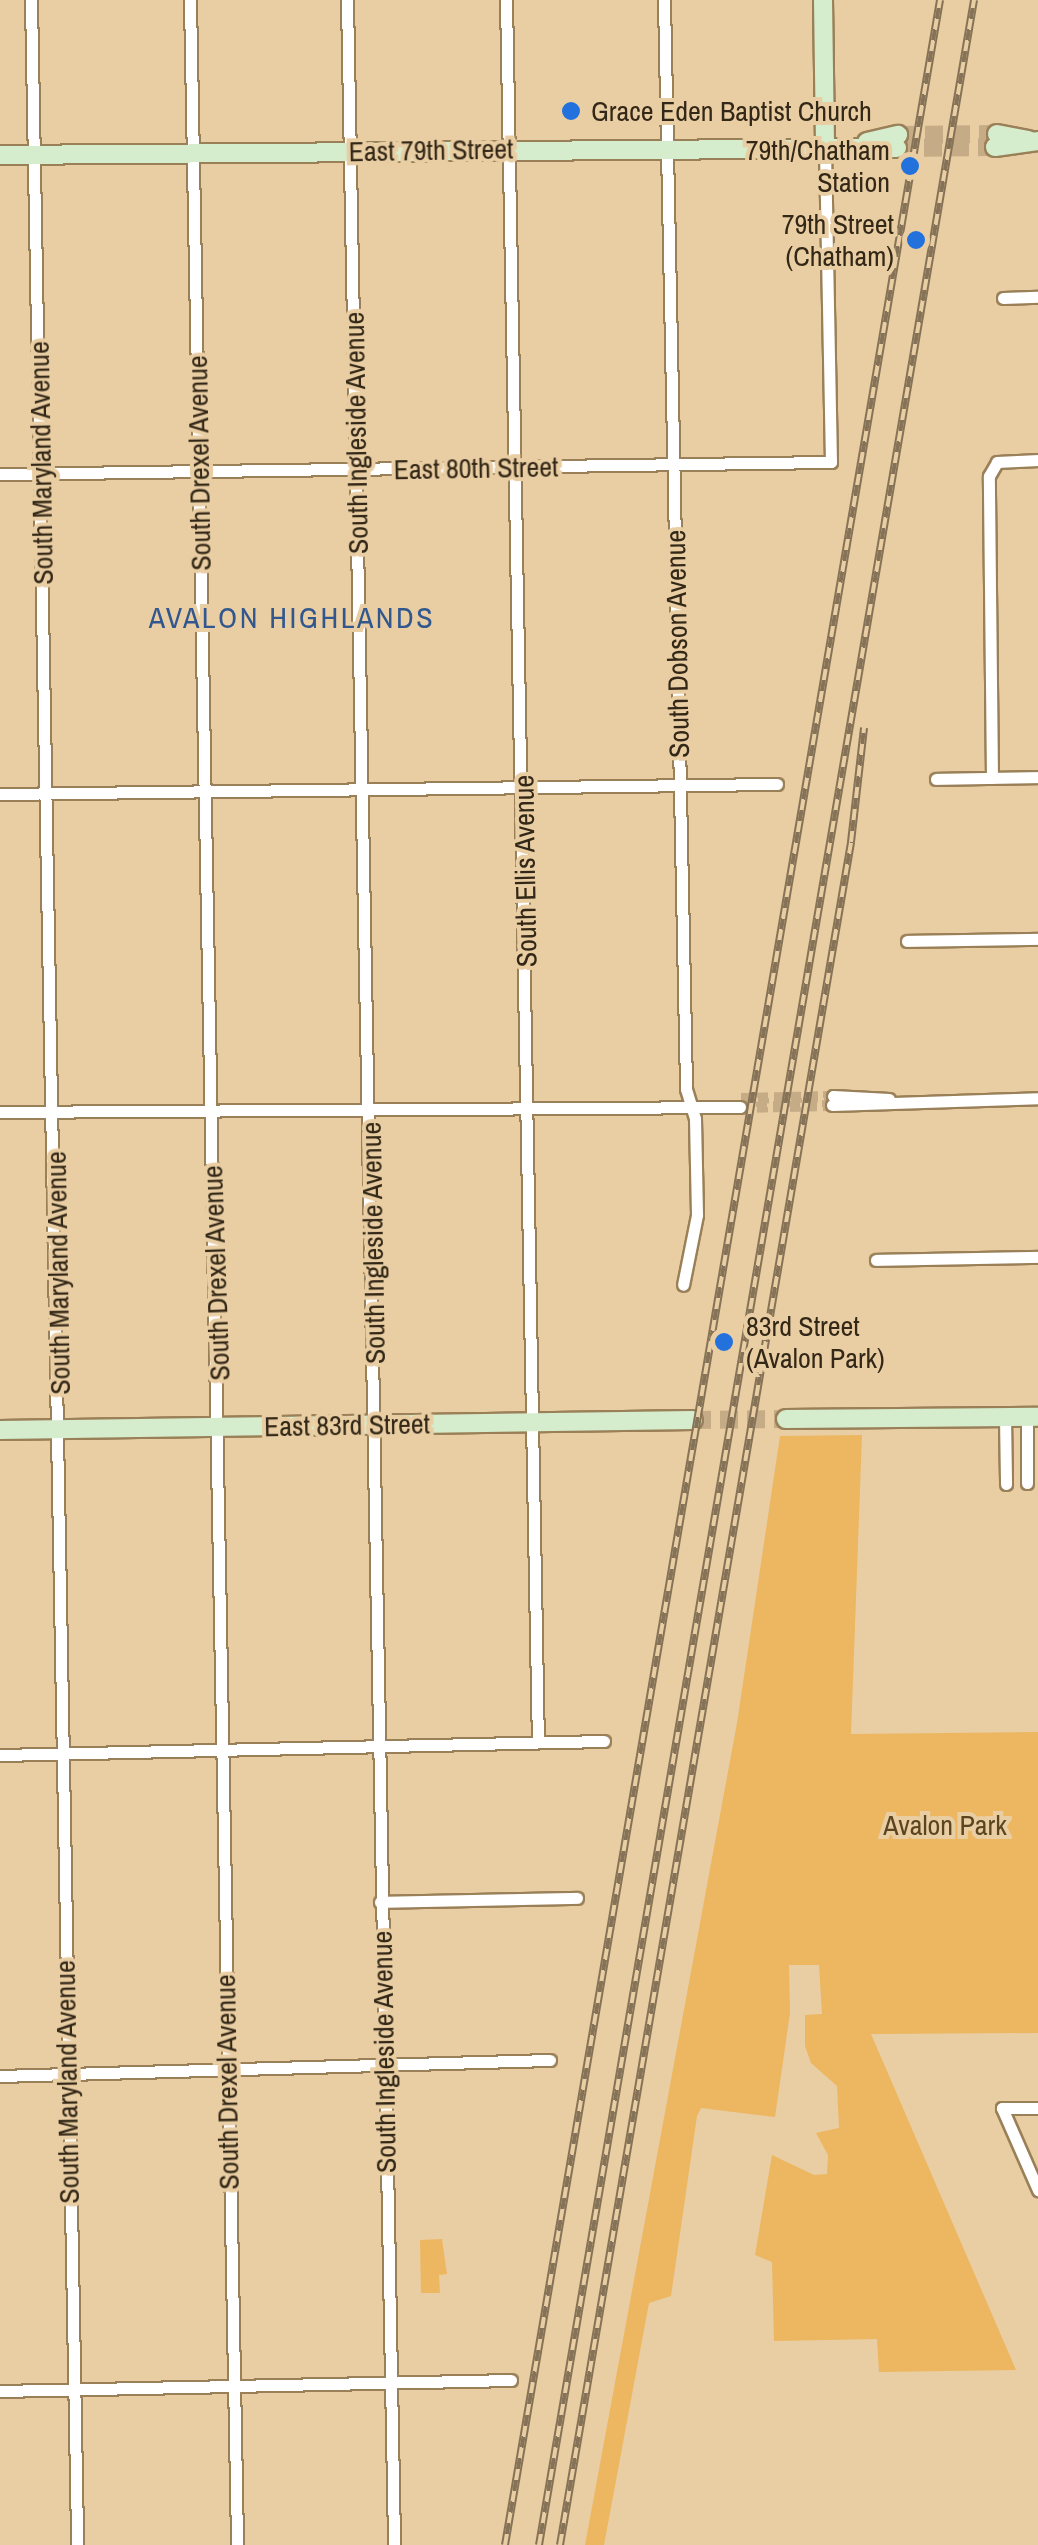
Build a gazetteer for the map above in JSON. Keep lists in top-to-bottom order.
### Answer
{
  "streets": {
    "street": [
      "East 79th Street",
      "South Ingleside Avenue",
      "South Maryland Avenue",
      "South Drexel Avenue",
      "East 80th Street",
      "South Dobson Avenue",
      "South Ellis Avenue",
      "East 83rd Street"
    ]
  },
  "crossings": [
    ["East 79th Street", "South Ingleside Avenue"],
    ["East 79th Street", "South Maryland Avenue"],
    ["East 79th Street", "South Drexel Avenue"],
    ["East 79th Street", "East 80th Street"],
    ["East 79th Street", "South Dobson Avenue"],
    ["East 79th Street", "South Ellis Avenue"],
    ["South Ingleside Avenue", "East 80th Street"],
    ["South Ingleside Avenue", "East 83rd Street"],
    ["South Maryland Avenue", "East 80th Street"],
    ["South Maryland Avenue", "East 83rd Street"],
    ["South Drexel Avenue", "East 80th Street"],
    ["South Drexel Avenue", "East 83rd Street"],
    ["East 80th Street", "South Dobson Avenue"],
    ["East 80th Street", "South Ellis Avenue"],
    ["South Ellis Avenue", "East 83rd Street"]
  ],
  "districts": ["AVALON HIGHLANDS"],
  "parks": ["Avalon Park"],
  "places": [
    "Grace Eden Baptist Church",
    "79th/Chatham Station",
    "79th Street (Chatham)",
    "83rd Street (Avalon Park)"
  ]
}
